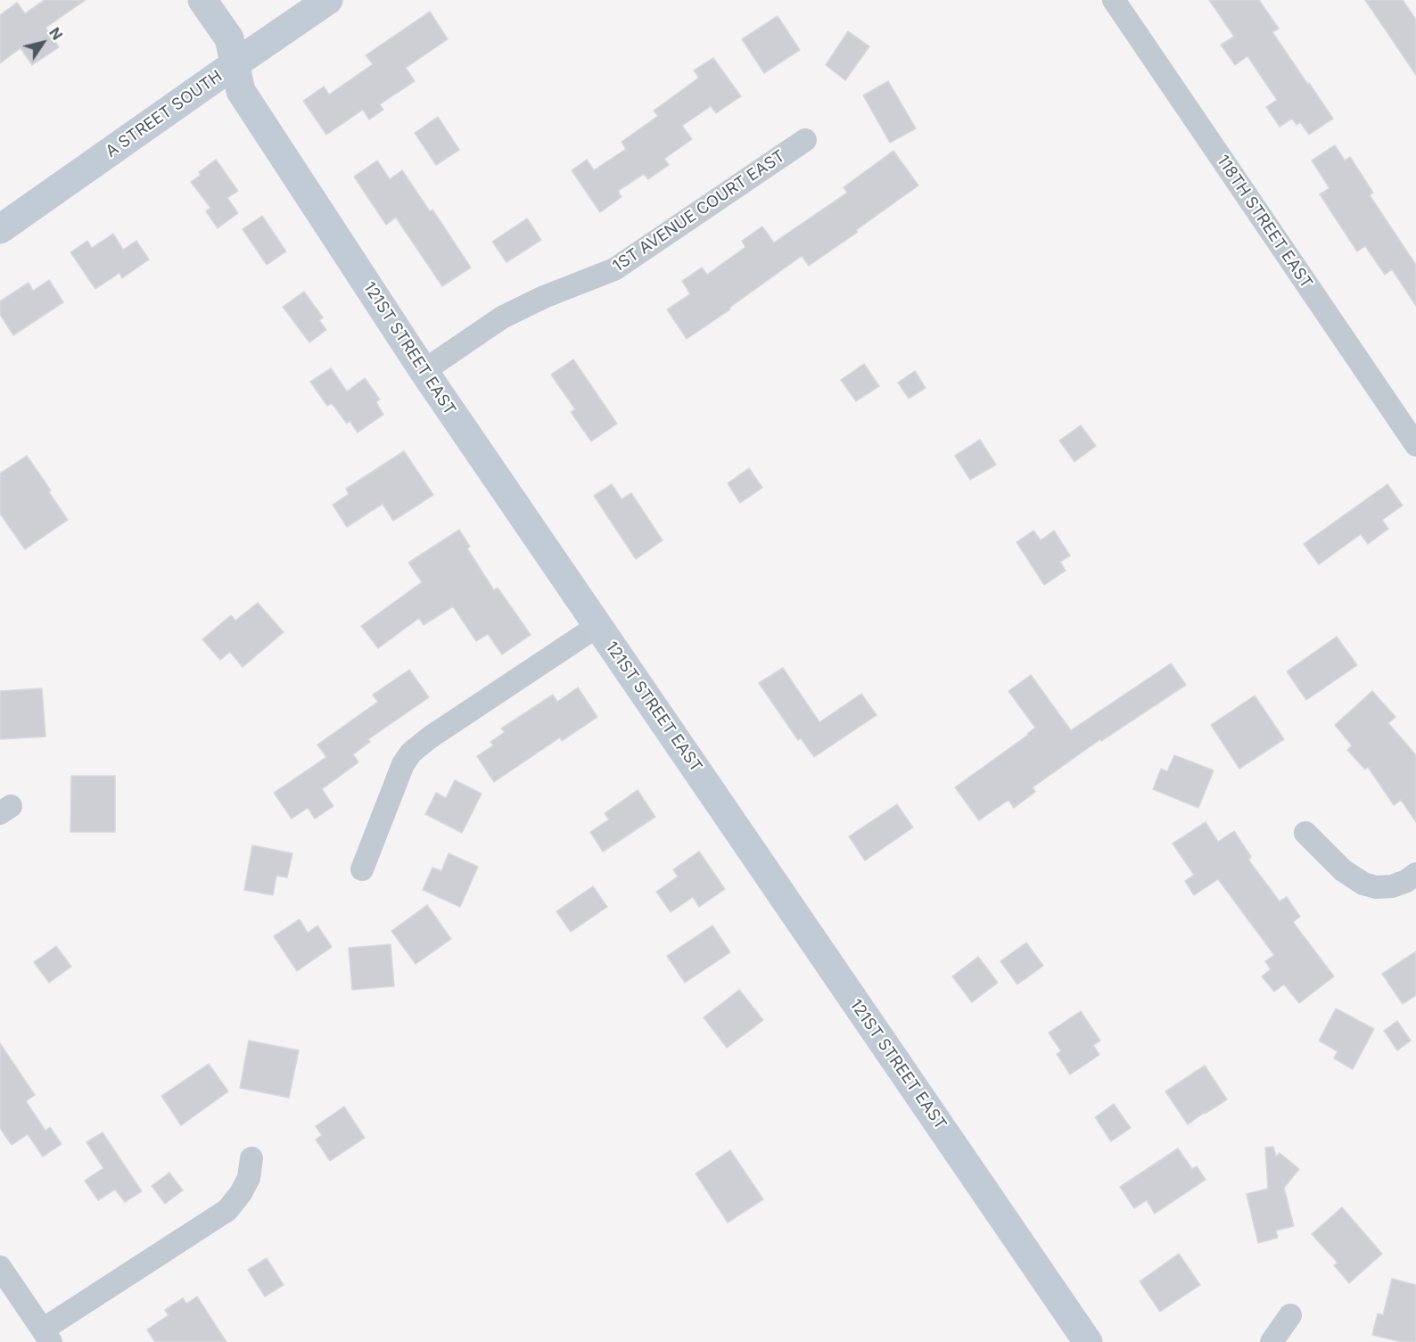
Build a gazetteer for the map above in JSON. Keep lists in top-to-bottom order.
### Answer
{
  "streets": {
    "street": [
      "A STREET SOUTH",
      "1ST AVENUE COURT EAST",
      "118TH STREET EAST",
      "121ST STREET EAST"
    ]
  },
  "crossings": [
    ["A STREET SOUTH", "121ST STREET EAST"],
    ["1ST AVENUE COURT EAST", "121ST STREET EAST"]
  ],
  "north": "top right"
}
